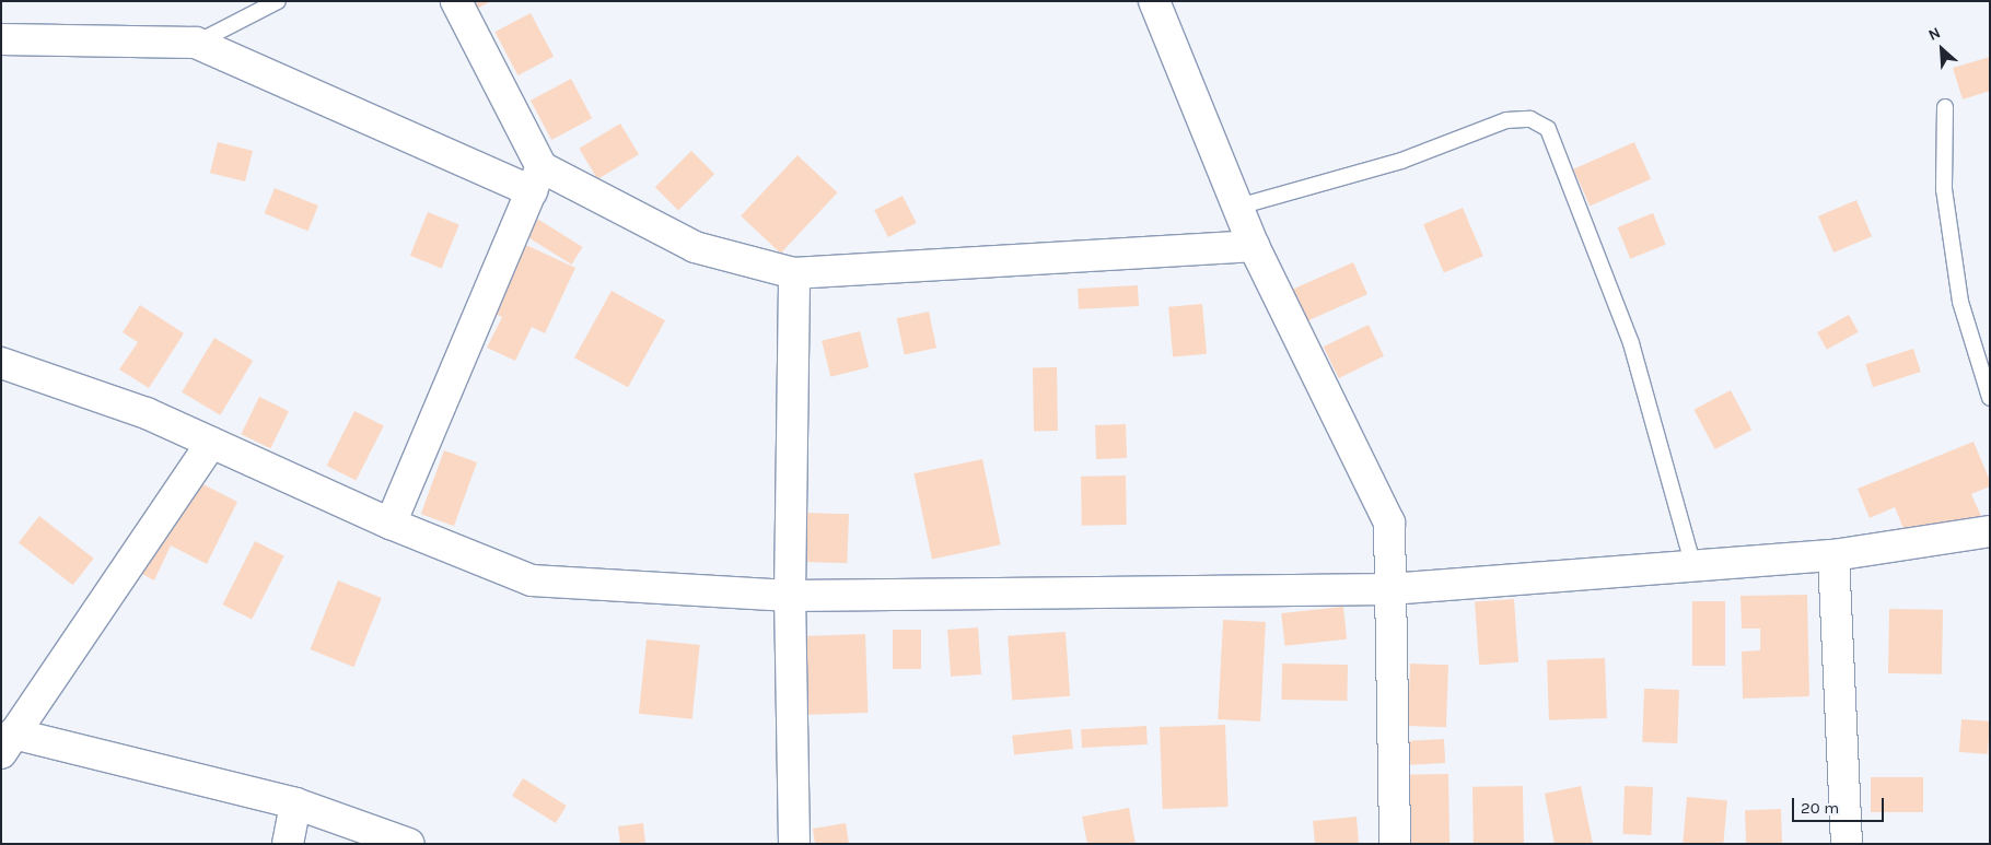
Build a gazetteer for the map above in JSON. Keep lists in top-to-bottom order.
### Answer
{
  "scale_bar": "20 m",
  "north": "top left"
}
